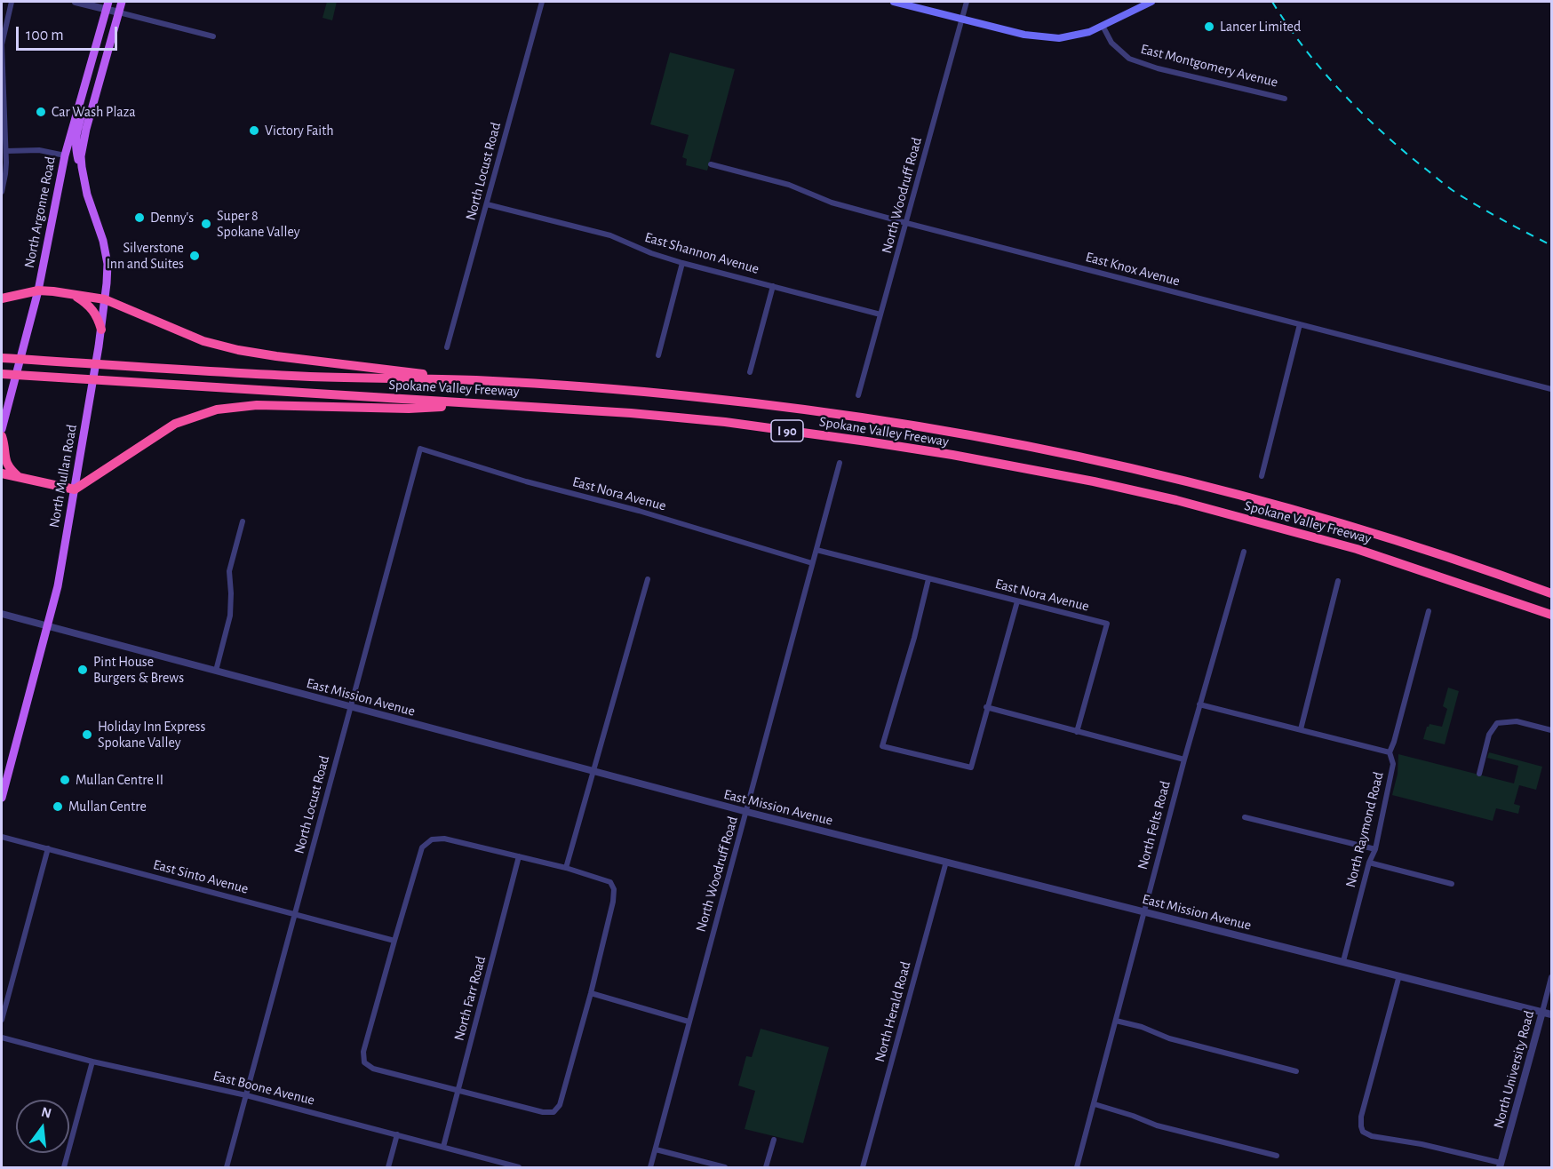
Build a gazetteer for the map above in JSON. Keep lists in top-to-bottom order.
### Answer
{
  "streets": {
    "highway": ["Spokane Valley Freeway", "I 90"],
    "main road": ["North Argonne Road", "North Mullan Road"],
    "street": [
      "East Montgomery Avenue",
      "North Locust Road",
      "North Woodruff Road",
      "East Shannon Avenue",
      "East Knox Avenue",
      "East Nora Avenue",
      "East Mission Avenue",
      "North Felts Road",
      "North Raymond Road",
      "East Sinto Avenue",
      "North Farr Road",
      "North Herald Road",
      "North University Road",
      "East Boone Avenue"
    ]
  },
  "crossings": [
    ["North Locust Road", "East Shannon Avenue"],
    ["North Locust Road", "East Nora Avenue"],
    ["North Locust Road", "East Mission Avenue"],
    ["North Locust Road", "East Sinto Avenue"],
    ["North Locust Road", "East Boone Avenue"],
    ["North Woodruff Road", "East Shannon Avenue"],
    ["North Woodruff Road", "East Knox Avenue"],
    ["North Woodruff Road", "East Nora Avenue"],
    ["North Woodruff Road", "East Mission Avenue"],
    ["North Argonne Road", "North Mullan Road"],
    ["North Mullan Road", "East Mission Avenue"],
    ["East Mission Avenue", "North Felts Road"],
    ["East Mission Avenue", "North Raymond Road"],
    ["East Mission Avenue", "North Herald Road"],
    ["East Mission Avenue", "North University Road"],
    ["North Farr Road", "East Boone Avenue"]
  ],
  "places": [
    "Lancer Limited",
    "Car Wash Plaza",
    "Victory Faith",
    "Denny's",
    "Super 8 Spokane Valley",
    "Silverstone Inn and Suites",
    "Pint House Burgers & Brews",
    "Holiday Inn Express Spokane Valley",
    "Mullan Centre II",
    "Mullan Centre"
  ],
  "scale_bar": "100 m",
  "north": "top"
}
